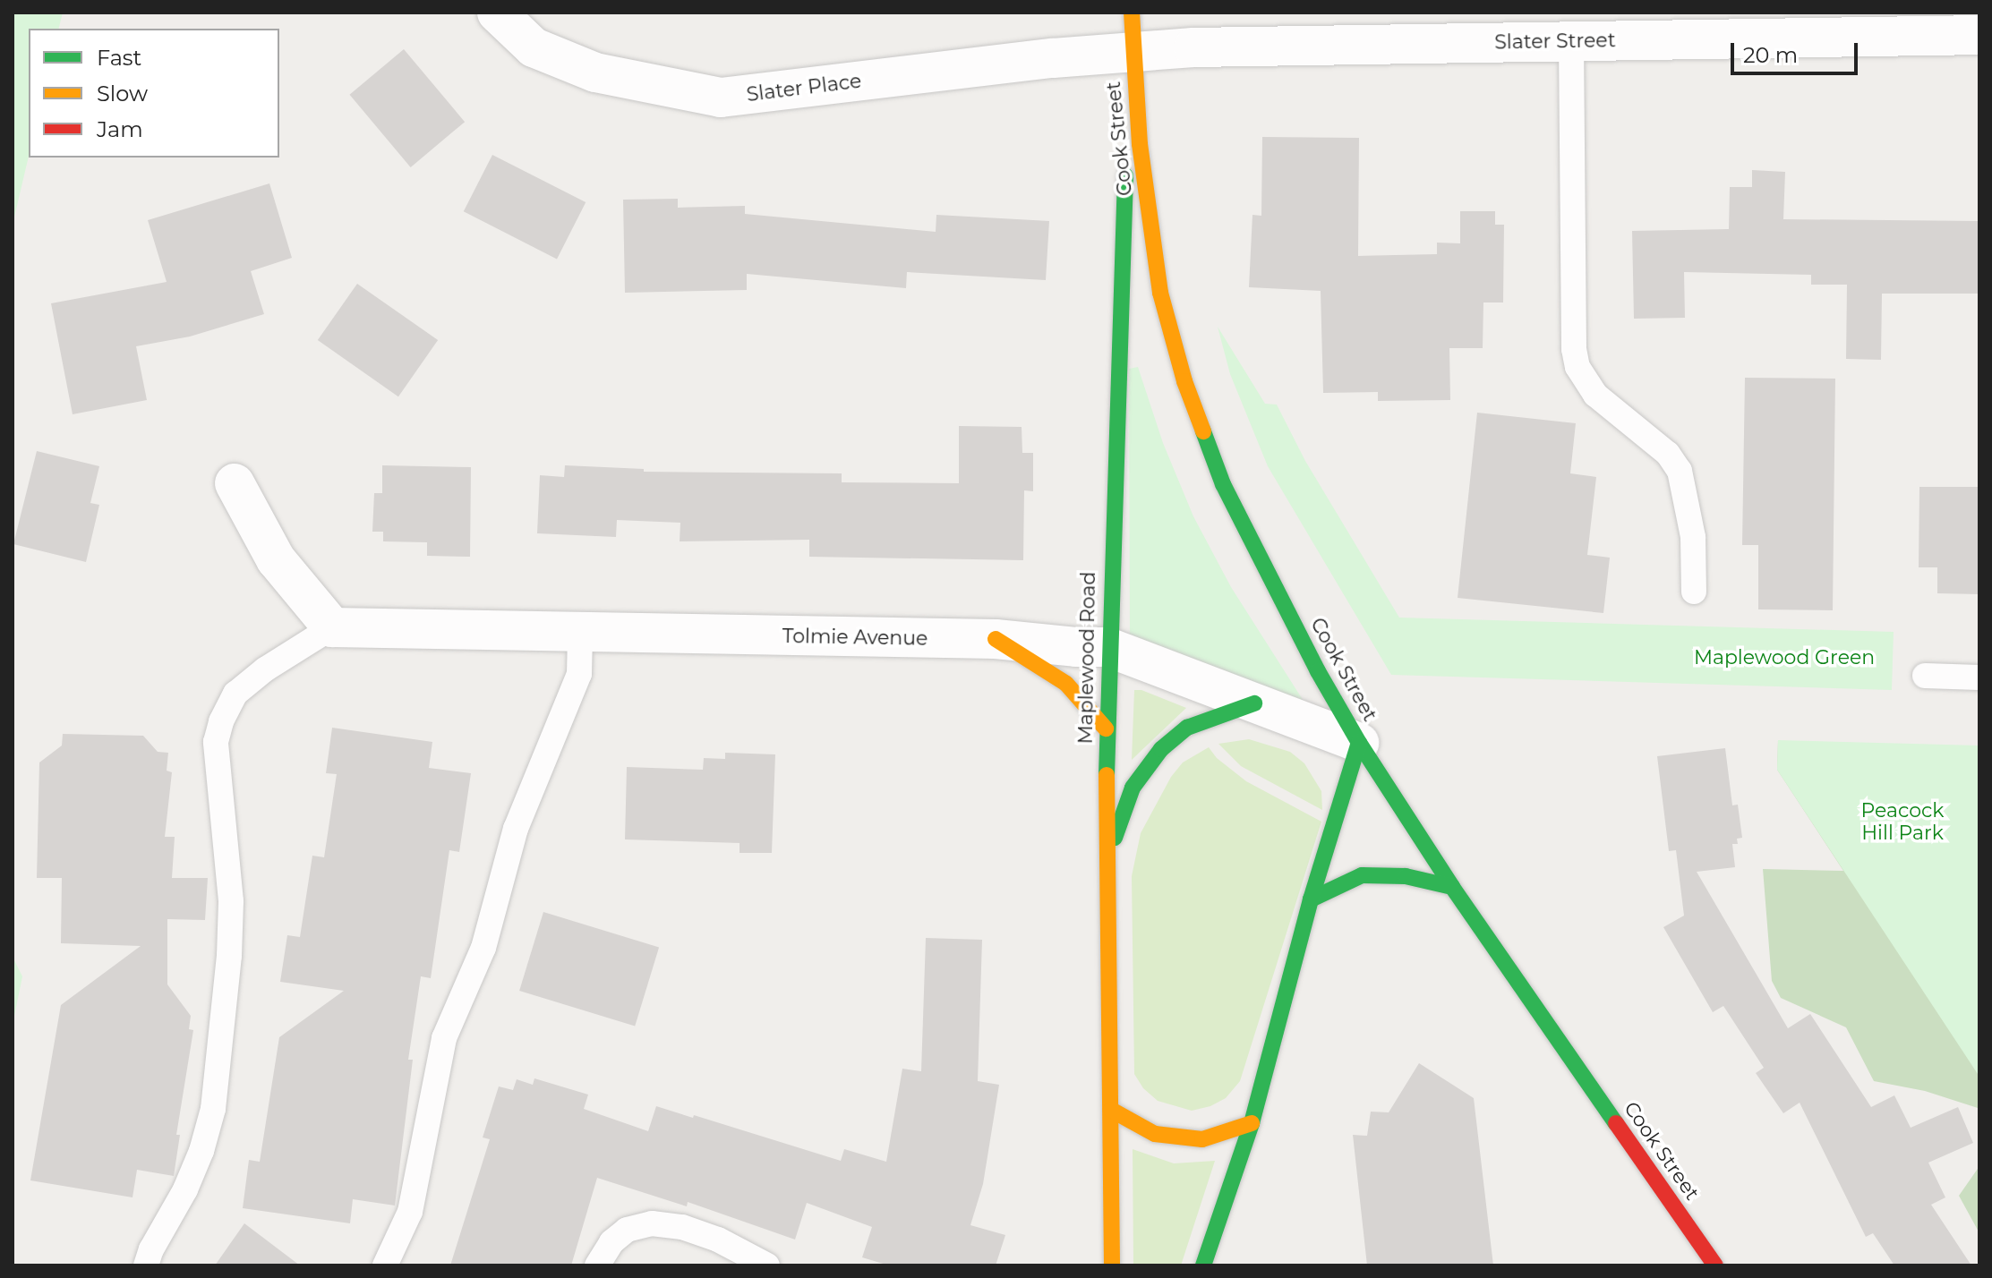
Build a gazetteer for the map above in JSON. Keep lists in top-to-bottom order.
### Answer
{
  "streets": {
    "street": [
      "Slater Street",
      "Slater Place",
      "Cook Street",
      "Tolmie Avenue",
      "Maplewood Road"
    ]
  },
  "crossings": [
    ["Slater Street", "Slater Place"],
    ["Slater Street", "Cook Street"],
    ["Slater Street", "Maplewood Road"],
    ["Slater Place", "Cook Street"],
    ["Slater Place", "Maplewood Road"],
    ["Cook Street", "Tolmie Avenue"],
    ["Cook Street", "Maplewood Road"],
    ["Tolmie Avenue", "Maplewood Road"]
  ],
  "parks": ["Maplewood Green", "Peacock Hill Park"],
  "legend": ["Fast", "Slow", "Jam"],
  "scale_bar": "20 m"
}
